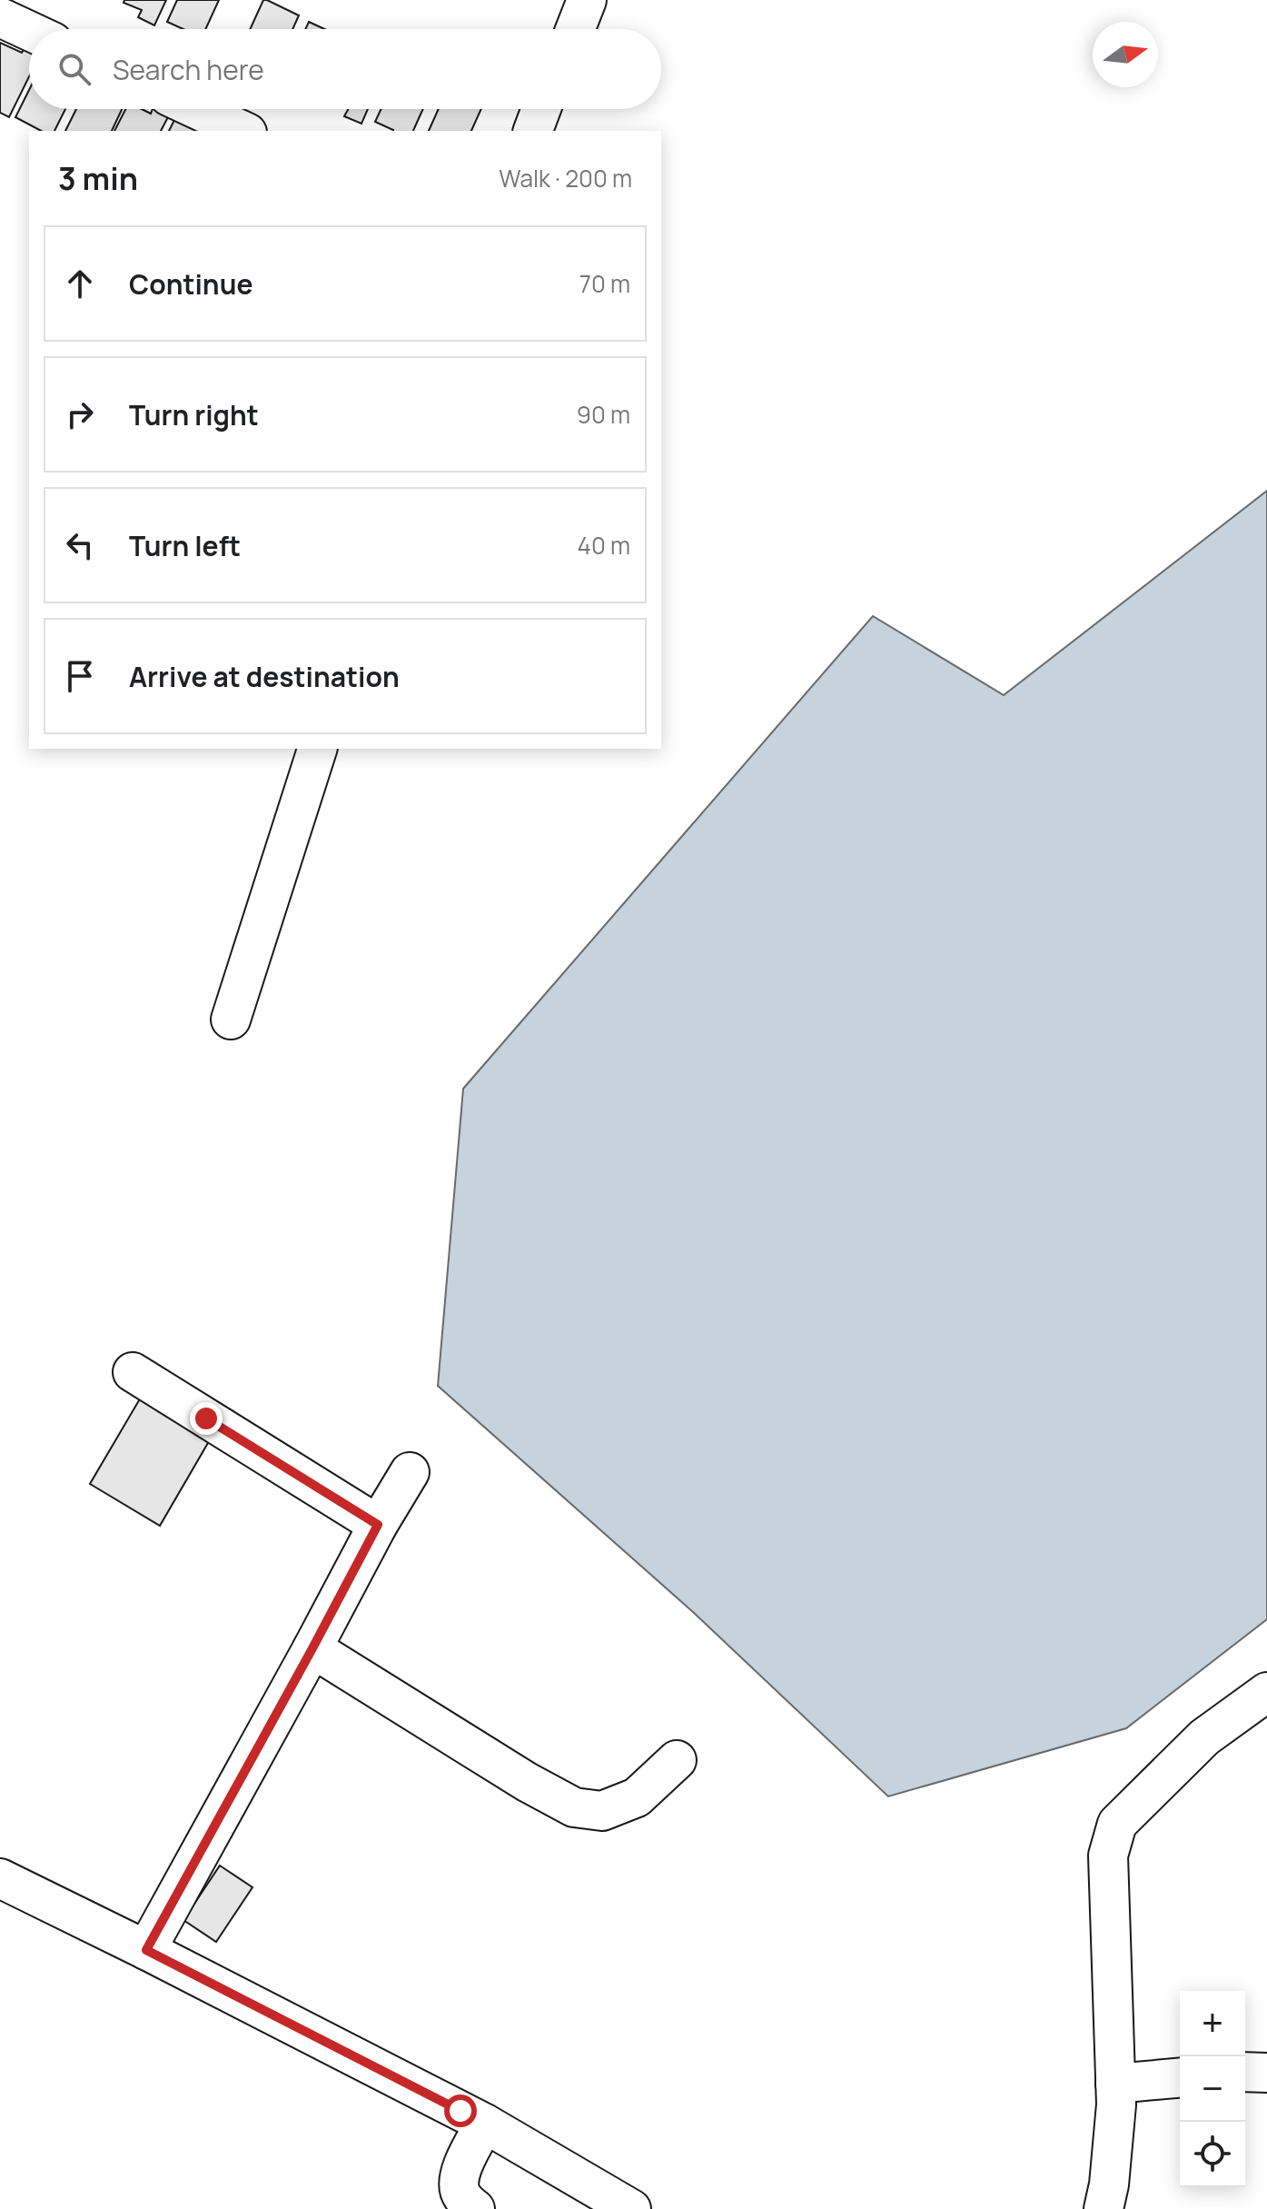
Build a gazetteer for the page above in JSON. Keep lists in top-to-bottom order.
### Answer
{
  "north": "right",
  "page": {
    "search": "Search here",
    "heading": ["3 min", "Walk · 200 m"],
    "list": [
      ["Continue", "70 m"],
      ["Turn right", "90 m"],
      ["Turn left", "40 m"],
      "Arrive at destination"
    ],
    "map_buttons": ["+", "−"]
  }
}
